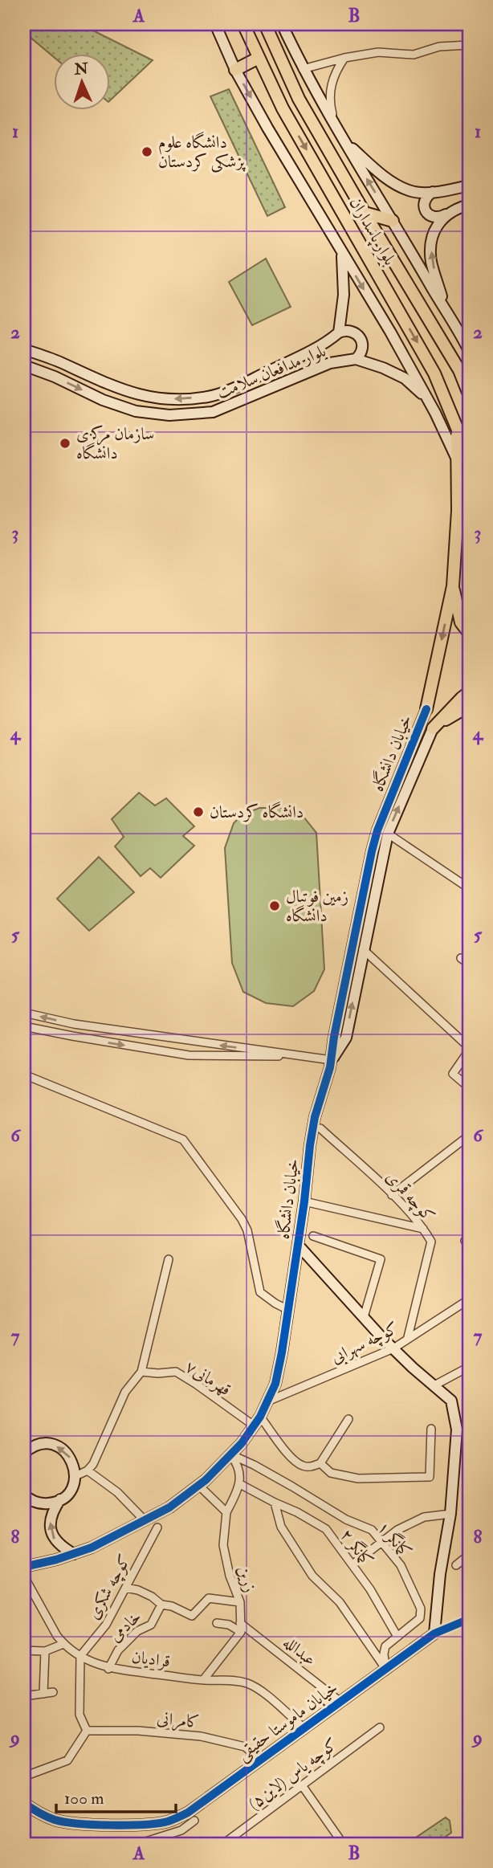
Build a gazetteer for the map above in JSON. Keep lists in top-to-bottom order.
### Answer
{
  "streets": {
    "main road": ["بلوار پاسداران"],
    "street": [
      "بلوار مدافعان سلامت",
      "خیابان دانشگاه",
      "کوچه قمری",
      "کوچه سهرابی",
      "قهرمانی۷",
      "کمانگر ۱",
      "کمانگر ۲",
      "زرین",
      "کوچه شکری",
      "خادمی",
      "عبدالله",
      "قرادیان",
      "کامرانی",
      "خیابان ماموستا حقیقی",
      "کوچه یاس (لاین۵)"
    ]
  },
  "crossings": [
    ["خیابان دانشگاه", "کوچه سهرابی"],
    ["خیابان دانشگاه", "قهرمانی۷"],
    ["خیابان دانشگاه", "کمانگر ۱"],
    ["کوچه قمری", "کوچه سهرابی"],
    ["کمانگر ۱", "کمانگر ۲"],
    ["کمانگر ۱", "خیابان ماموستا حقیقی"],
    ["کمانگر ۲", "زرین"],
    ["زرین", "عبدالله"],
    ["کوچه شکری", "قرادیان"],
    ["خادمی", "قرادیان"],
    ["عبدالله", "خیابان ماموستا حقیقی"],
    ["قرادیان", "خیابان ماموستا حقیقی"],
    ["کامرانی", "خیابان ماموستا حقیقی"]
  ],
  "places": [
    "دانشگاه علوم پزشکی کردستان",
    "سازمان مرکزی دانشگاه",
    "دانشگاه کردستان",
    "زمین فوتبال دانشگاه"
  ],
  "scale_bar": "100 m",
  "north": "top",
  "grid": {
    "columns": ["A", "B"],
    "rows": [
      "1",
      "2",
      "3",
      "4",
      "5",
      "6",
      "7",
      "8",
      "9"
    ]
  }
}
